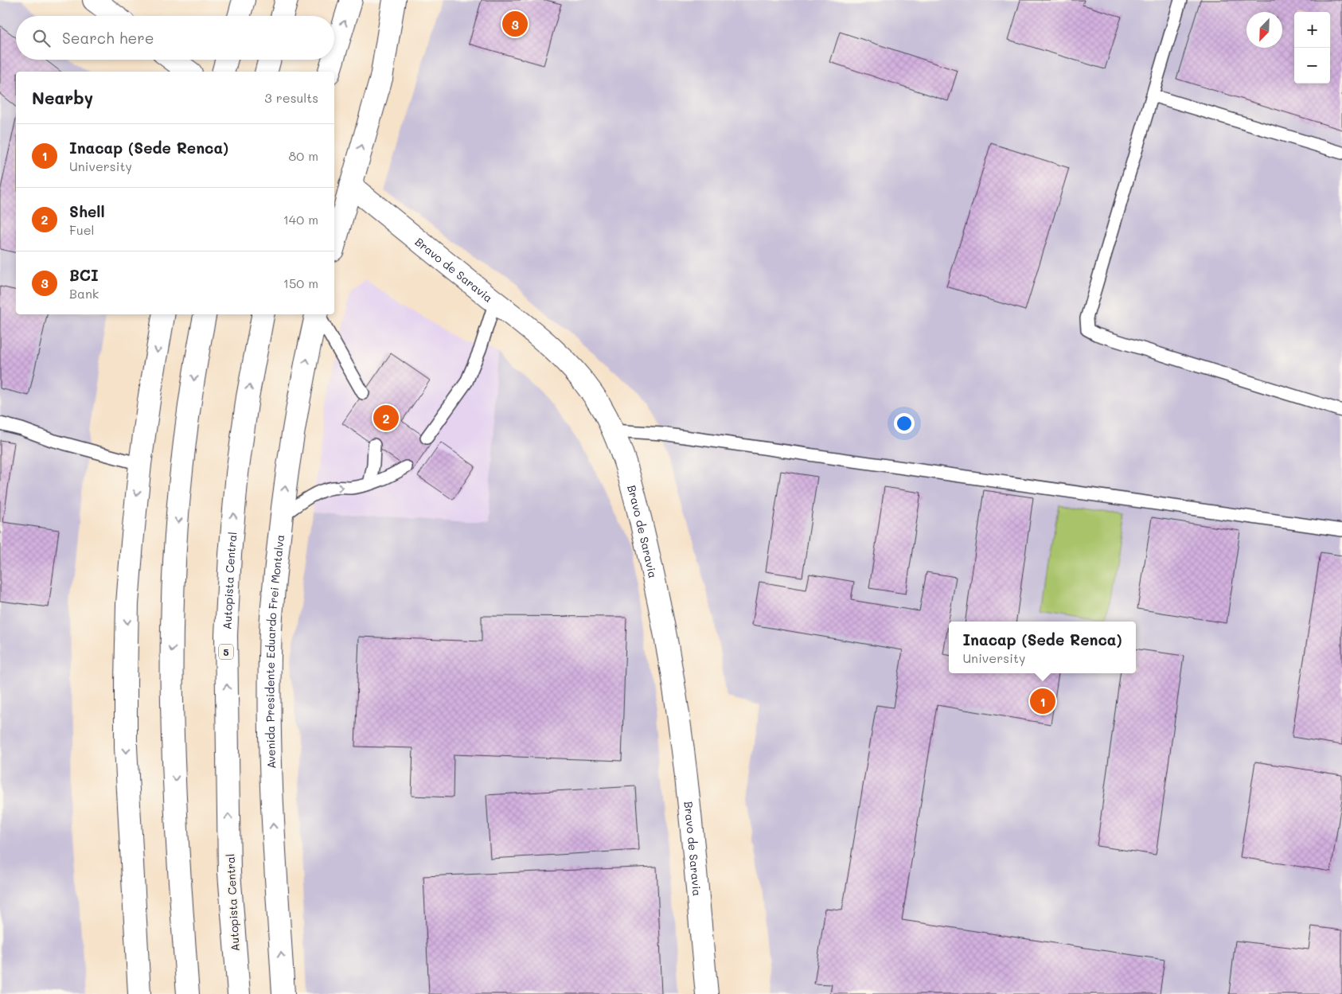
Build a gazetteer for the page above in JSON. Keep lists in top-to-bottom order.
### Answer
{
  "streets": {
    "main road": [
      "Bravo de Saravia",
      "Autopista Central",
      "5",
      "Avenida Presidente Eduardo Frei Montalva"
    ]
  },
  "north": "bottom left",
  "page": {
    "pins": ["3", "2", "1"],
    "map_buttons": ["+", "−"],
    "search": "Search here",
    "heading": ["Nearby", "3 results"],
    "list": [
      {
        "mark": "1",
        "name": "Inacap (Sede Renca)",
        "note": "University",
        "value": "80 m"
      },
      {
        "mark": "2",
        "name": "Shell",
        "note": "Fuel",
        "value": "140 m"
      },
      {
        "mark": "3",
        "name": "BCI",
        "note": "Bank",
        "value": "150 m"
      }
    ],
    "popup": ["Inacap (Sede Renca)", "University"]
  }
}
